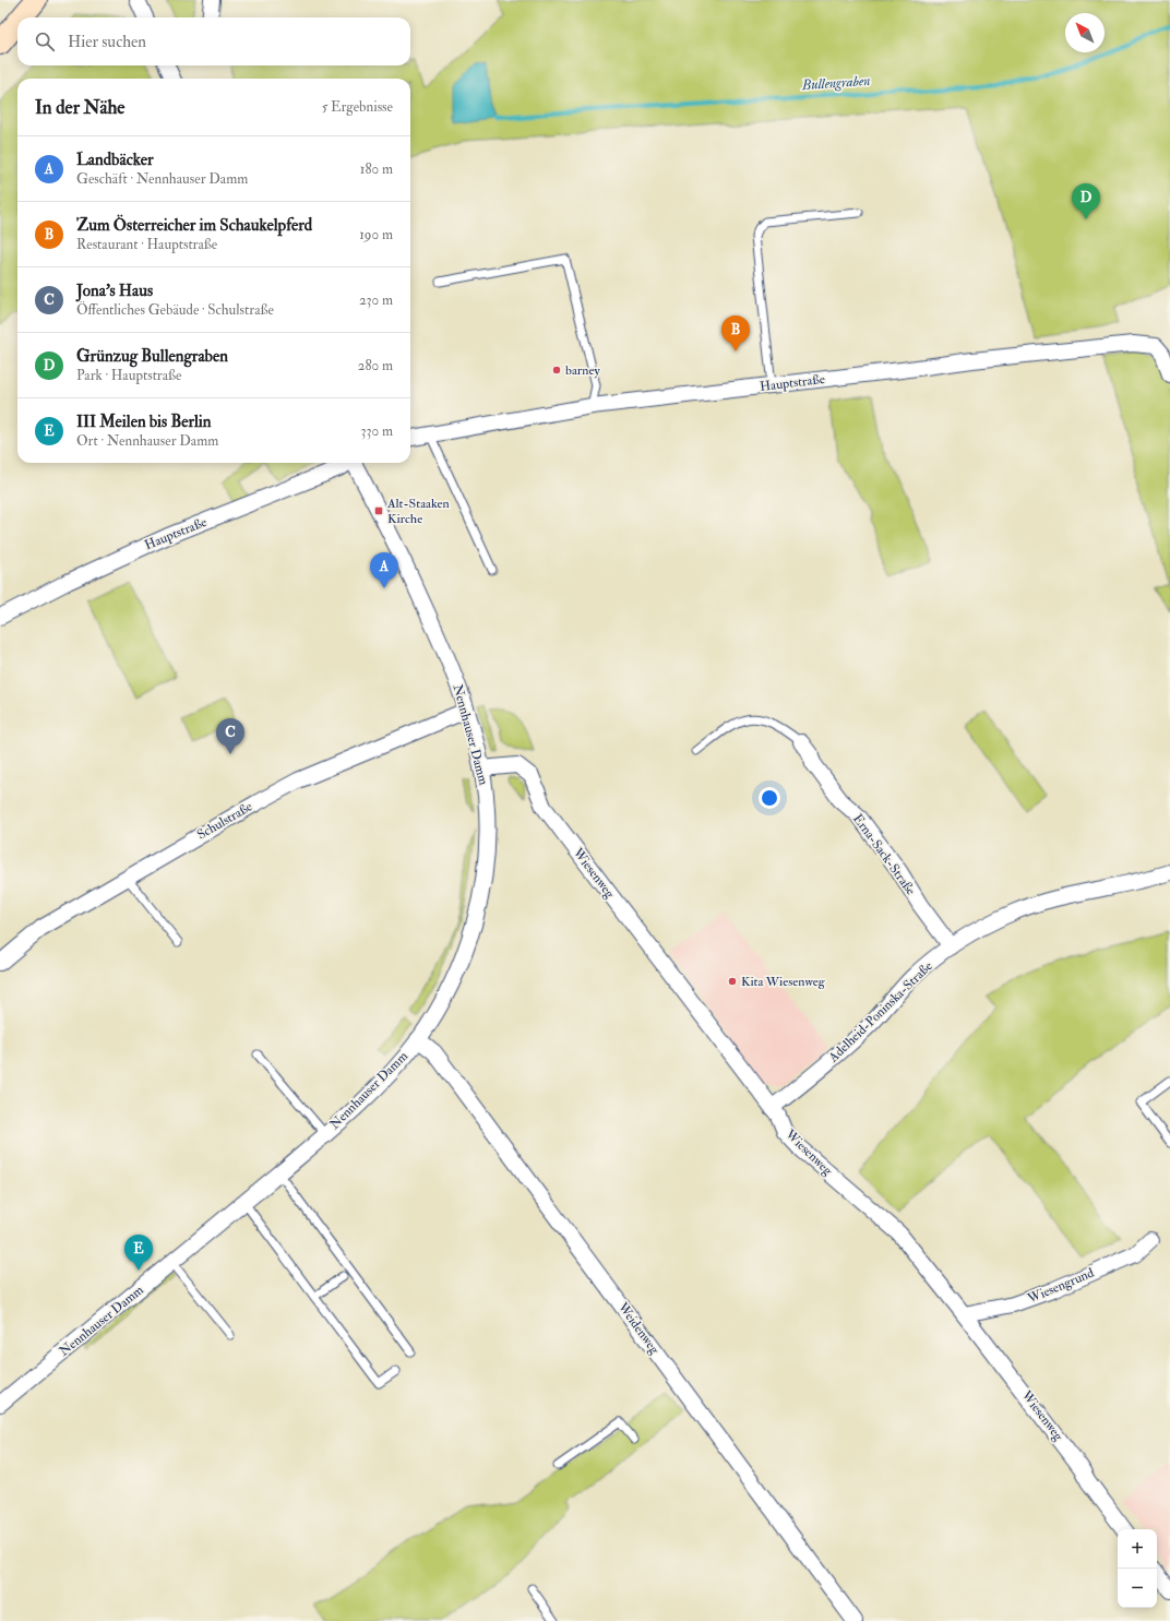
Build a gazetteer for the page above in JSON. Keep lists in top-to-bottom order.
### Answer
{
  "streets": {
    "street": [
      "Hauptstraße",
      "Nennhauser Damm",
      "Schulstraße",
      "Erna-Sack-Straße",
      "Wiesenweg",
      "Adelheid-Poninska-Straße",
      "Wiesengrund",
      "Weidenweg"
    ]
  },
  "crossings": [
    ["Nennhauser Damm", "Schulstraße"],
    ["Nennhauser Damm", "Wiesenweg"],
    ["Nennhauser Damm", "Weidenweg"],
    ["Erna-Sack-Straße", "Adelheid-Poninska-Straße"],
    ["Wiesenweg", "Adelheid-Poninska-Straße"],
    ["Wiesenweg", "Wiesengrund"]
  ],
  "water": ["Bullengraben"],
  "places": {
    "other": ["barney", "Kita Wiesenweg"],
    "transit": ["Alt-Staaken Kirche"]
  },
  "north": "top left",
  "page": {
    "search": "Hier suchen",
    "heading": ["In der Nähe", "5 Ergebnisse"],
    "list": [
      {
        "mark": "A",
        "name": "Landbäcker",
        "note": "Geschäft · Nennhauser Damm",
        "value": "180 m"
      },
      {
        "mark": "B",
        "name": "Zum Österreicher im Schaukelpferd",
        "note": "Restaurant · Hauptstraße",
        "value": "190 m"
      },
      {
        "mark": "C",
        "name": "Jona's Haus",
        "note": "Öffentliches Gebäude · Schulstraße",
        "value": "230 m"
      },
      {
        "mark": "D",
        "name": "Grünzug Bullengraben",
        "note": "Park · Hauptstraße",
        "value": "280 m"
      },
      {
        "mark": "E",
        "name": "III Meilen bis Berlin",
        "note": "Ort · Nennhauser Damm",
        "value": "330 m"
      }
    ],
    "pins": [
      "D",
      "B",
      "A",
      "C",
      "E"
    ],
    "map_buttons": ["+", "−"]
  }
}
